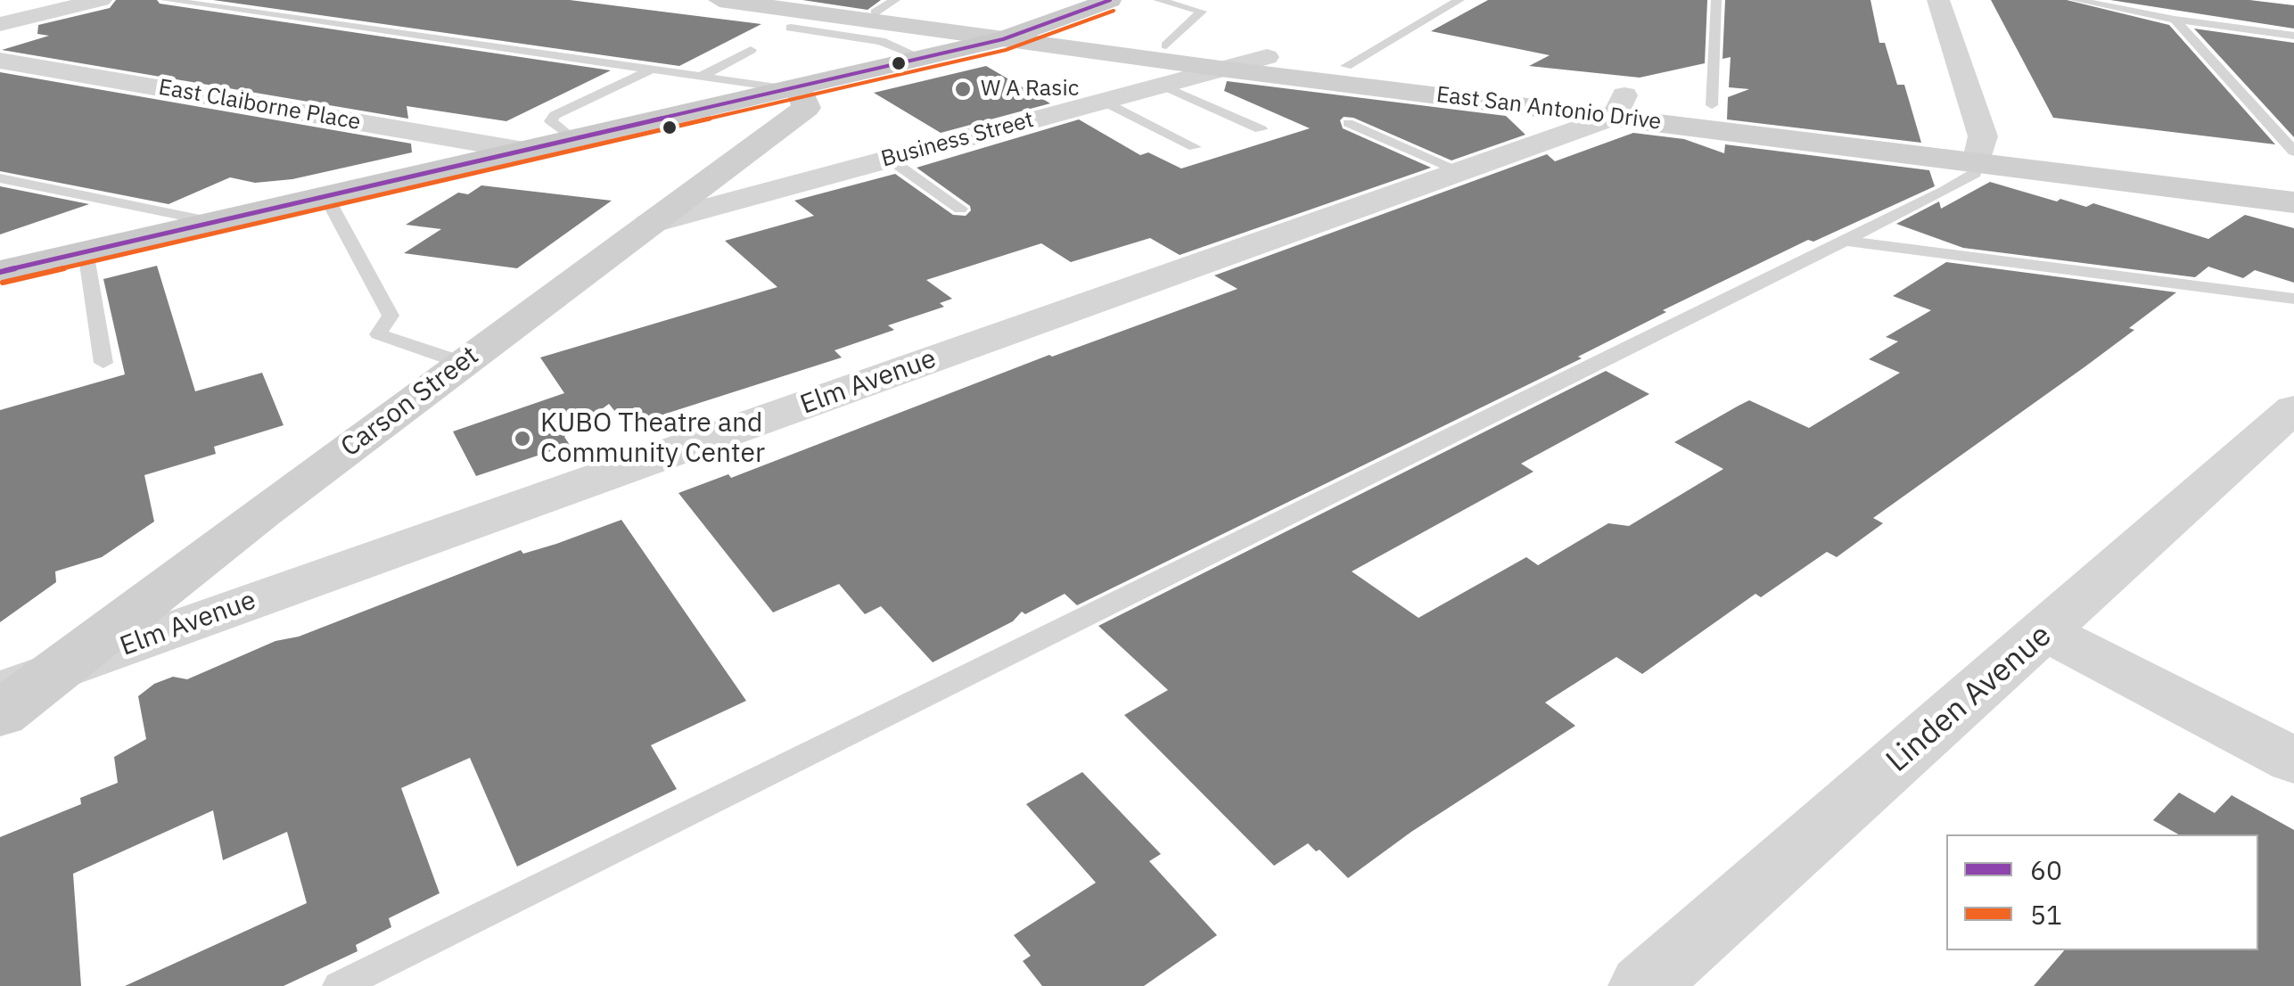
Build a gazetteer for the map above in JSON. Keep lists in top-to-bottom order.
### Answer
{
  "streets": {
    "main road": ["East San Antonio Drive", "Carson Street"],
    "street": [
      "East Claiborne Place",
      "Business Street",
      "Elm Avenue",
      "Linden Avenue"
    ]
  },
  "crossings": [
    ["East San Antonio Drive", "Business Street"],
    ["East San Antonio Drive", "Elm Avenue"],
    ["Business Street", "Carson Street"],
    ["Elm Avenue", "Carson Street"]
  ],
  "places": ["W A Rasic", "KUBO Theatre and Community Center"],
  "lines": ["transit line 60", "transit line 51"],
  "legend": ["60", "51"]
}
